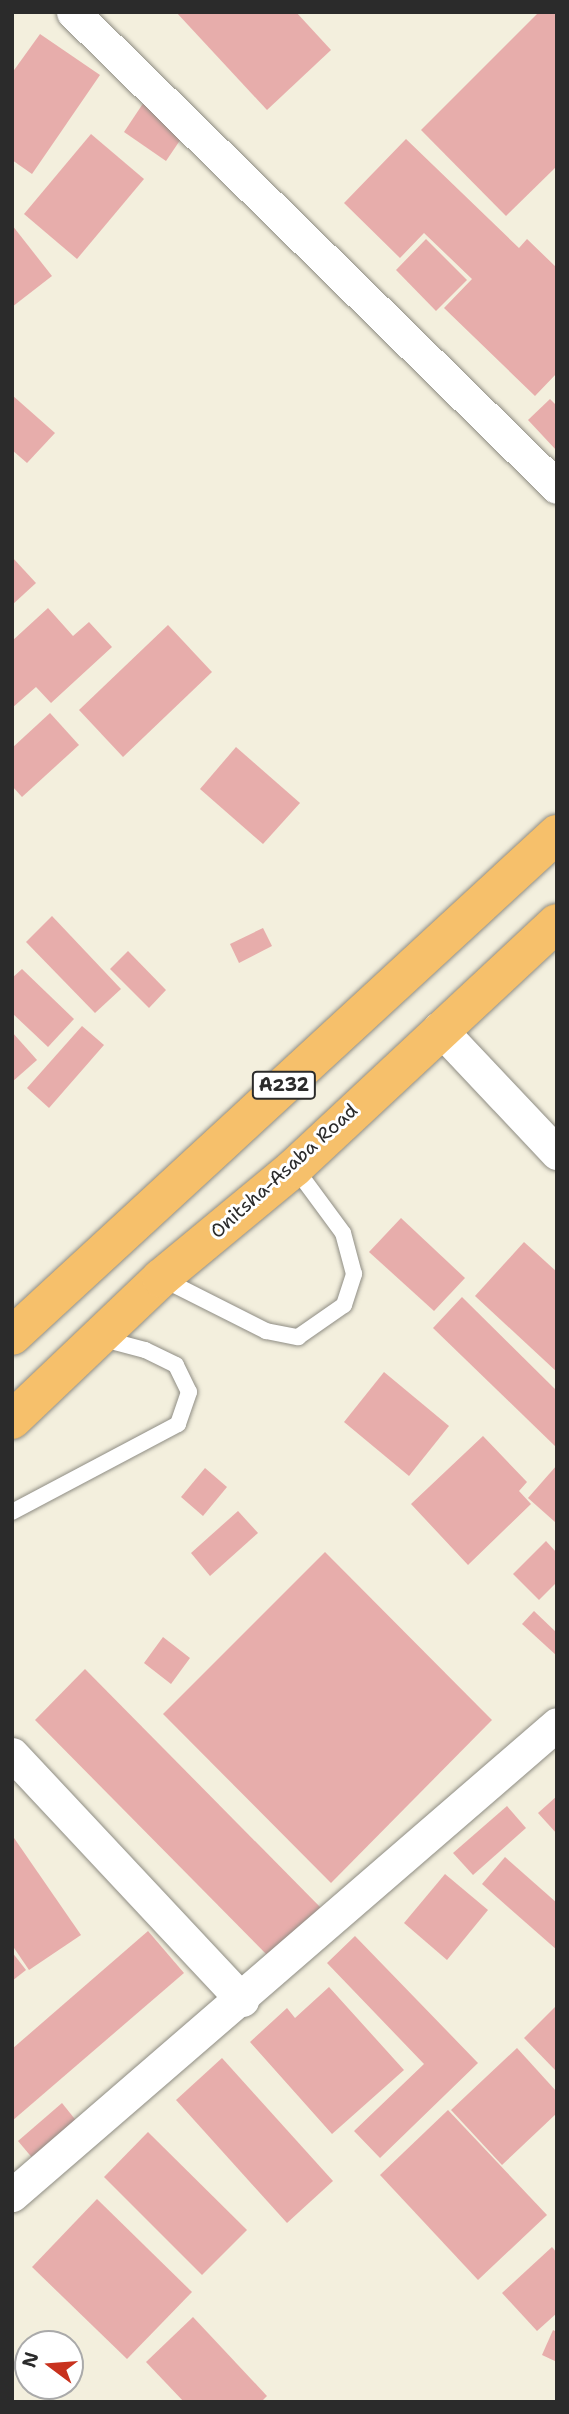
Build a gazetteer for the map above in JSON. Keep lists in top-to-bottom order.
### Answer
{
  "streets": {
    "highway": ["A232", "Onitsha-Asaba Road"]
  },
  "north": "left"
}
